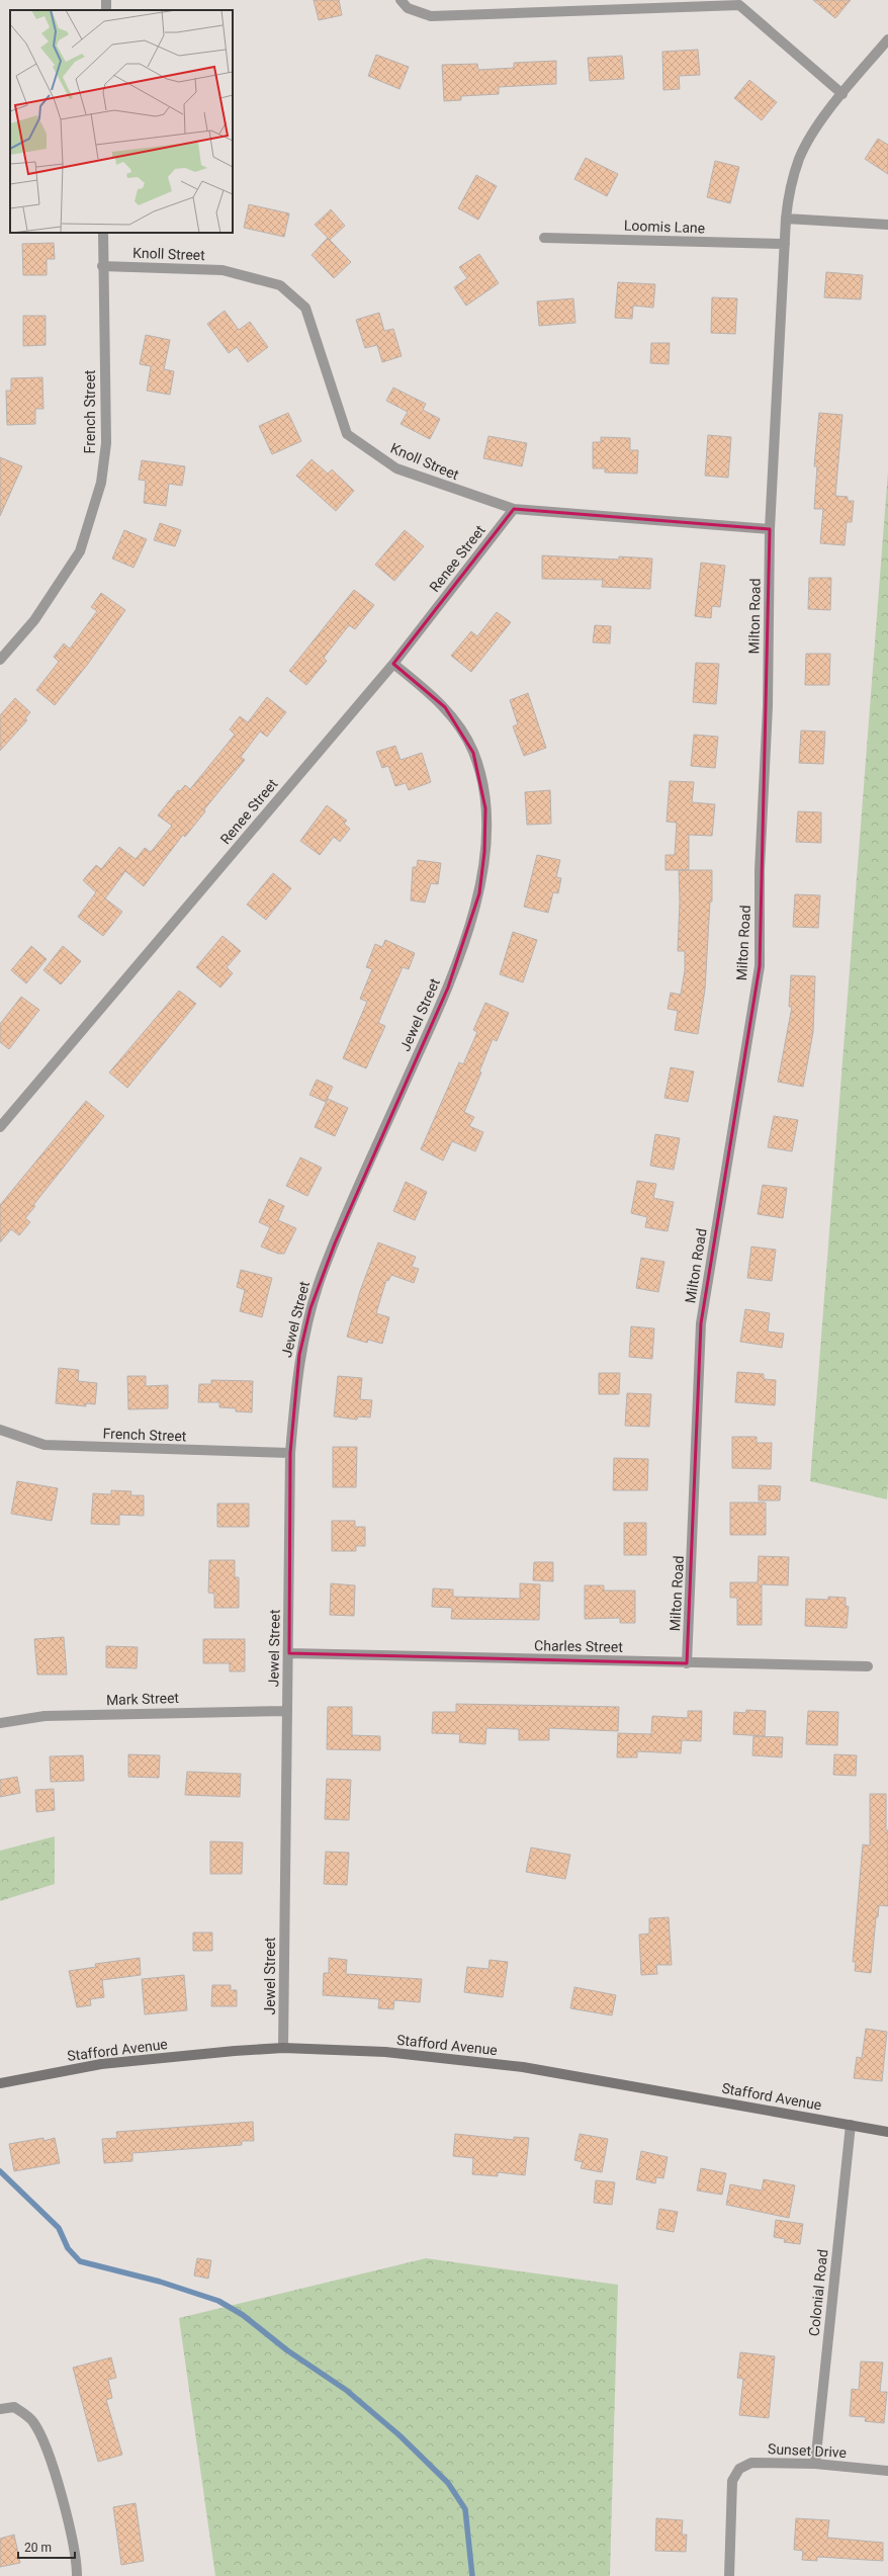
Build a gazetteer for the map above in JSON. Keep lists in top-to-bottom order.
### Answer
{
  "streets": {
    "main road": ["Stafford Avenue"],
    "street": [
      "Loomis Lane",
      "Knoll Street",
      "French Street",
      "Renee Street",
      "Milton Road",
      "Jewel Street",
      "Charles Street",
      "Mark Street",
      "Colonial Road",
      "Sunset Drive"
    ]
  },
  "crossings": [
    ["Loomis Lane", "Milton Road"],
    ["Knoll Street", "French Street"],
    ["Knoll Street", "Renee Street"],
    ["Knoll Street", "Milton Road"],
    ["French Street", "Jewel Street"],
    ["Renee Street", "Jewel Street"],
    ["Milton Road", "Charles Street"],
    ["Jewel Street", "Charles Street"],
    ["Jewel Street", "Mark Street"],
    ["Jewel Street", "Stafford Avenue"],
    ["Stafford Avenue", "Colonial Road"],
    ["Colonial Road", "Sunset Drive"]
  ],
  "scale_bar": "20 m"
}
